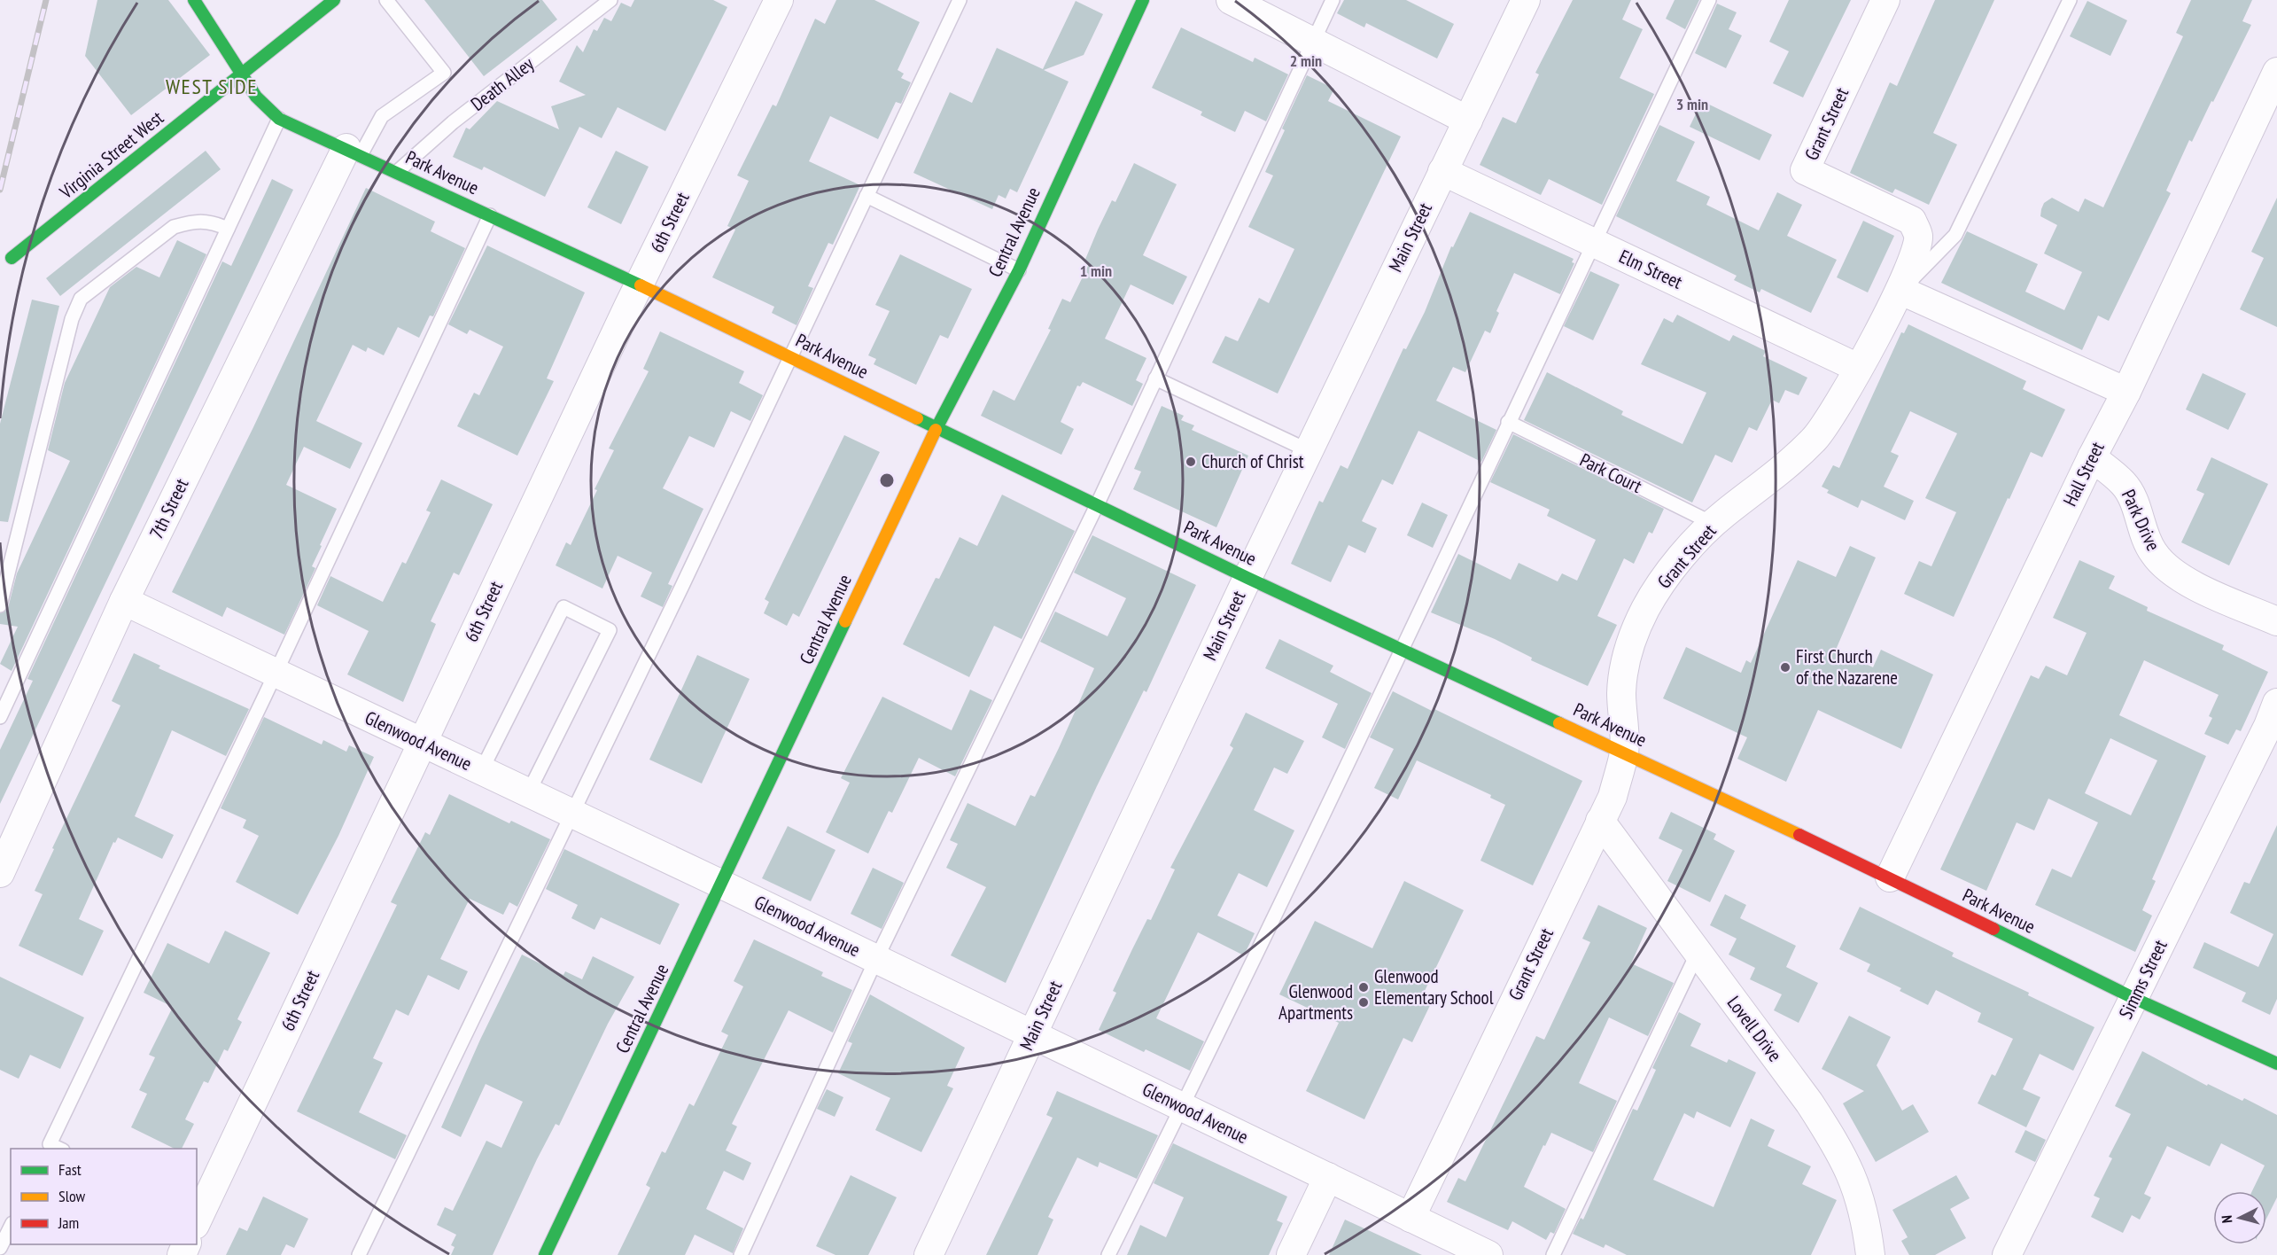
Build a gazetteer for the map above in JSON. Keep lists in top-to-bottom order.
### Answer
{
  "streets": {
    "street": [
      "Grant Street",
      "Virginia Street West",
      "Park Avenue",
      "6th Street",
      "Central Avenue",
      "Main Street",
      "Elm Street",
      "Hall Street",
      "7th Street",
      "Park Drive",
      "Glenwood Avenue",
      "Simms Street",
      "Lovell Drive"
    ],
    "lane": ["Death Alley", "Park Court"]
  },
  "crossings": [
    ["Death Alley", "Park Avenue"],
    ["Grant Street", "Park Avenue"],
    ["Grant Street", "Elm Street"],
    ["Grant Street", "Park Court"],
    ["Grant Street", "Glenwood Avenue"],
    ["Grant Street", "Lovell Drive"],
    ["Virginia Street West", "Park Avenue"],
    ["Park Avenue", "6th Street"],
    ["Park Avenue", "Central Avenue"],
    ["Park Avenue", "Main Street"],
    ["Park Avenue", "Hall Street"],
    ["Park Avenue", "7th Street"],
    ["Park Avenue", "Simms Street"],
    ["6th Street", "Glenwood Avenue"],
    ["Central Avenue", "Glenwood Avenue"],
    ["Main Street", "Elm Street"],
    ["Main Street", "Glenwood Avenue"],
    ["Hall Street", "Park Drive"],
    ["7th Street", "Glenwood Avenue"]
  ],
  "districts": ["WEST SIDE"],
  "places": [
    "Church of Christ",
    "First Church of the Nazarene",
    "Glenwood Elementary School",
    "Glenwood Apartments"
  ],
  "legend": ["Fast", "Slow", "Jam"],
  "north": "left",
  "rings": ["2 min", "3 min", "1 min"]
}
